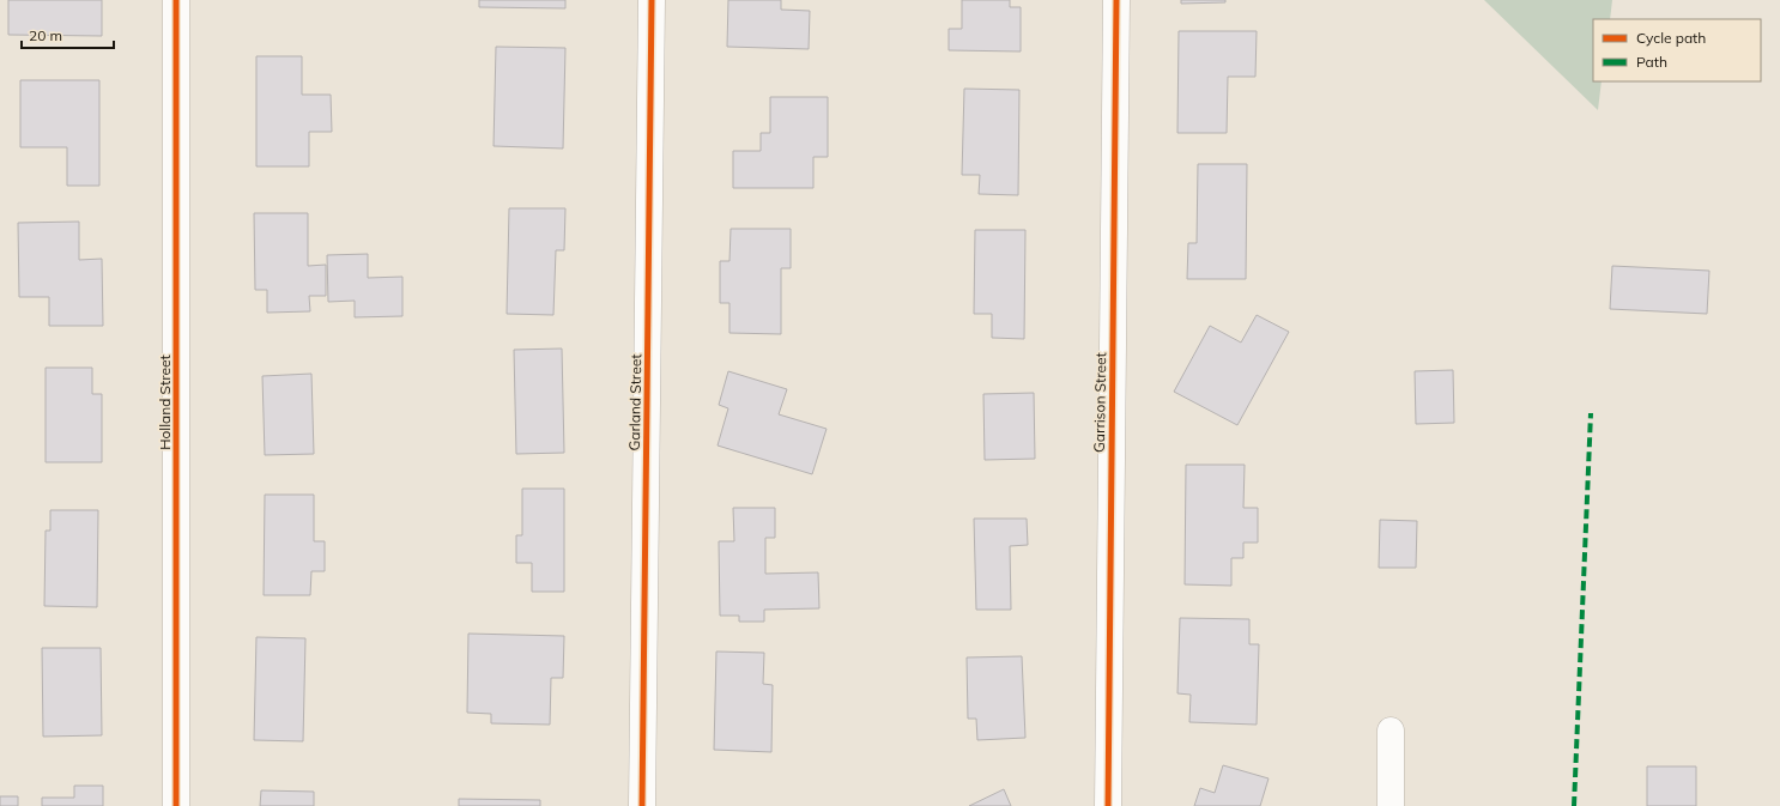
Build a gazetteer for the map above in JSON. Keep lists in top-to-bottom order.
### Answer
{
  "streets": {
    "street": ["Holland Street", "Garland Street", "Garrison Street"]
  },
  "legend": ["Cycle path", "Path"],
  "scale_bar": "20 m"
}
